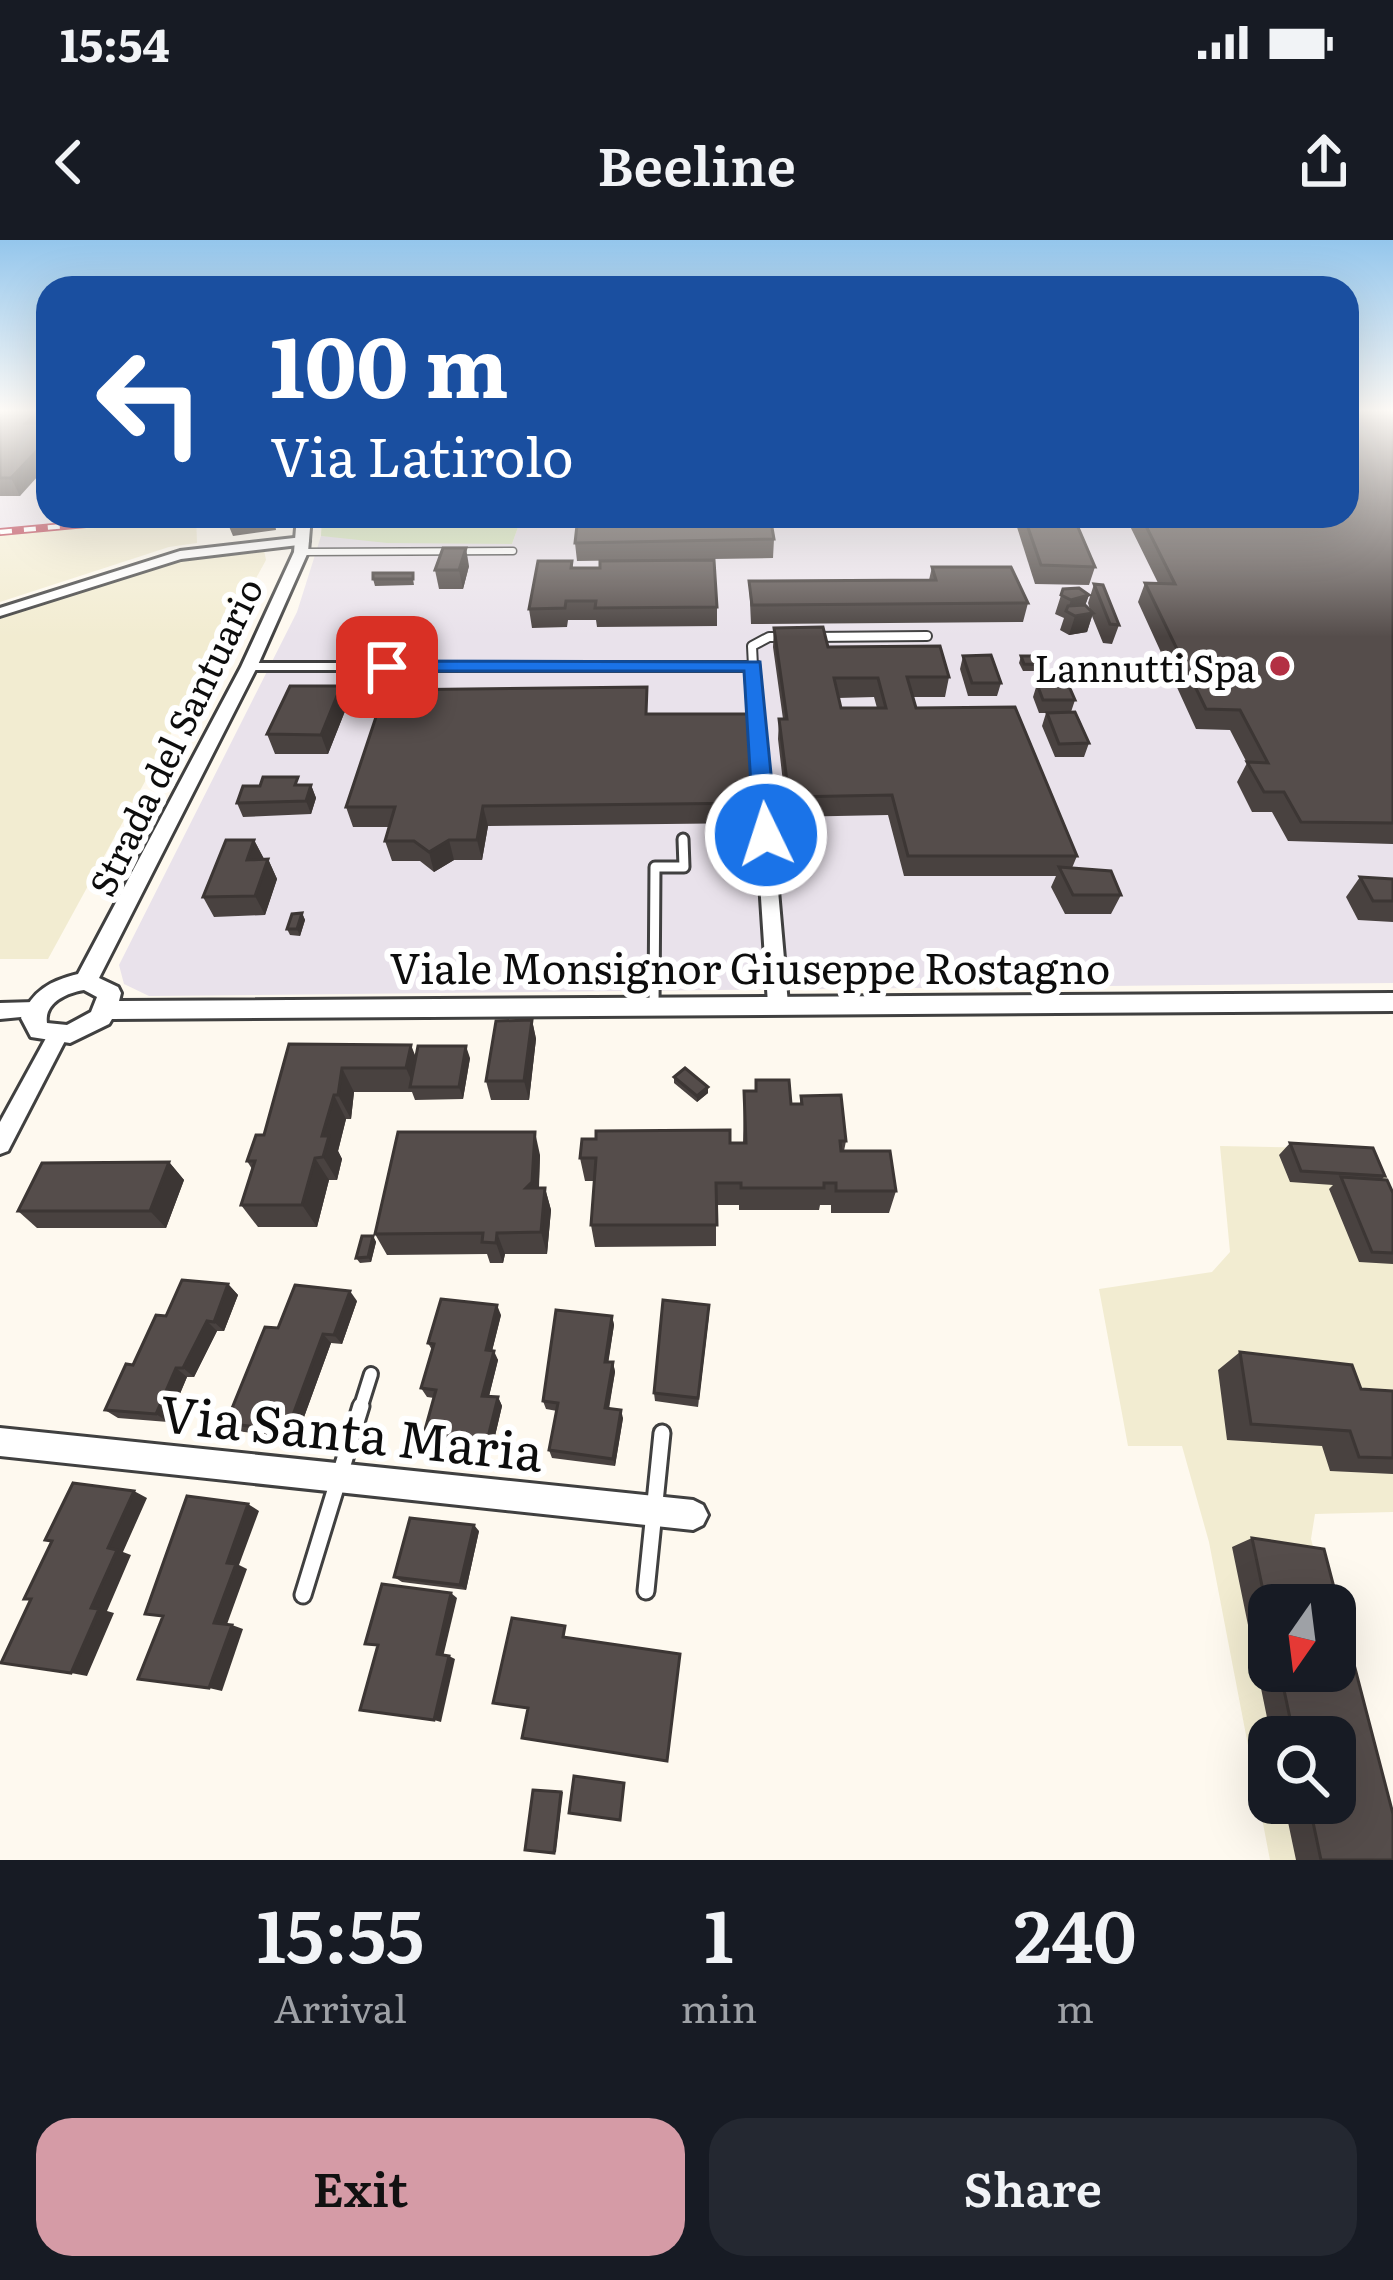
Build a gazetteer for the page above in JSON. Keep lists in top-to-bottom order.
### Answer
{
  "streets": {
    "street": ["Strada del Santuario", "Viale Monsignor Giuseppe Rostagno", "Via Santa Maria"]
  },
  "places": ["Lannutti Spa"],
  "north": "bottom",
  "page": {
    "status": "15:54",
    "header": "Beeline",
    "turn": ["100 m", "Via Latirolo"],
    "eta": [
      "15:55",
      "Arrival",
      "1",
      "min",
      "240",
      "m"
    ],
    "buttons": ["Exit", "Share"]
  }
}
